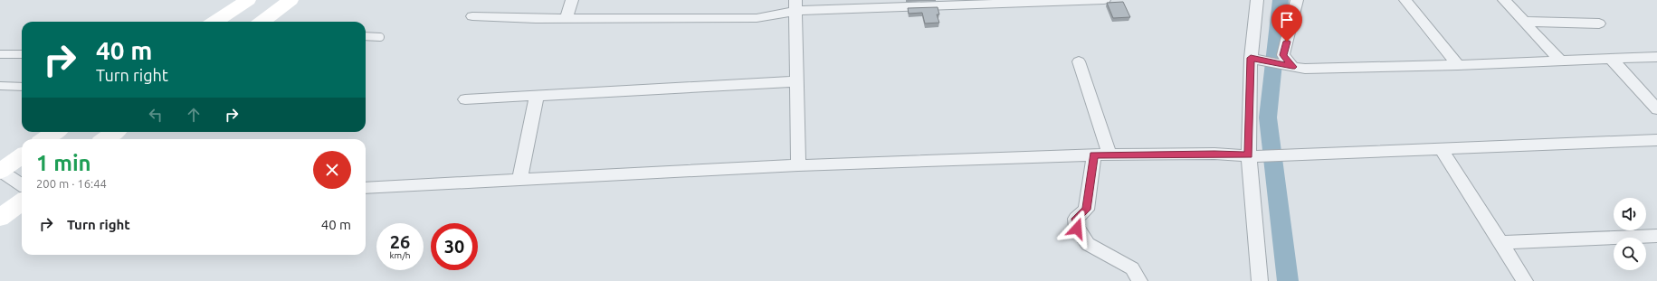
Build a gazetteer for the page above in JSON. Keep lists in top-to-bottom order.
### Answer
{
  "page": {
    "turn": ["40 m", "Turn right"],
    "heading": ["1 min", "200 m · 16:44"],
    "list": [
      {
        "name": "Turn right",
        "value": "40 m"
      }
    ],
    "speed": "26 km/h",
    "limit": "30"
  }
}
